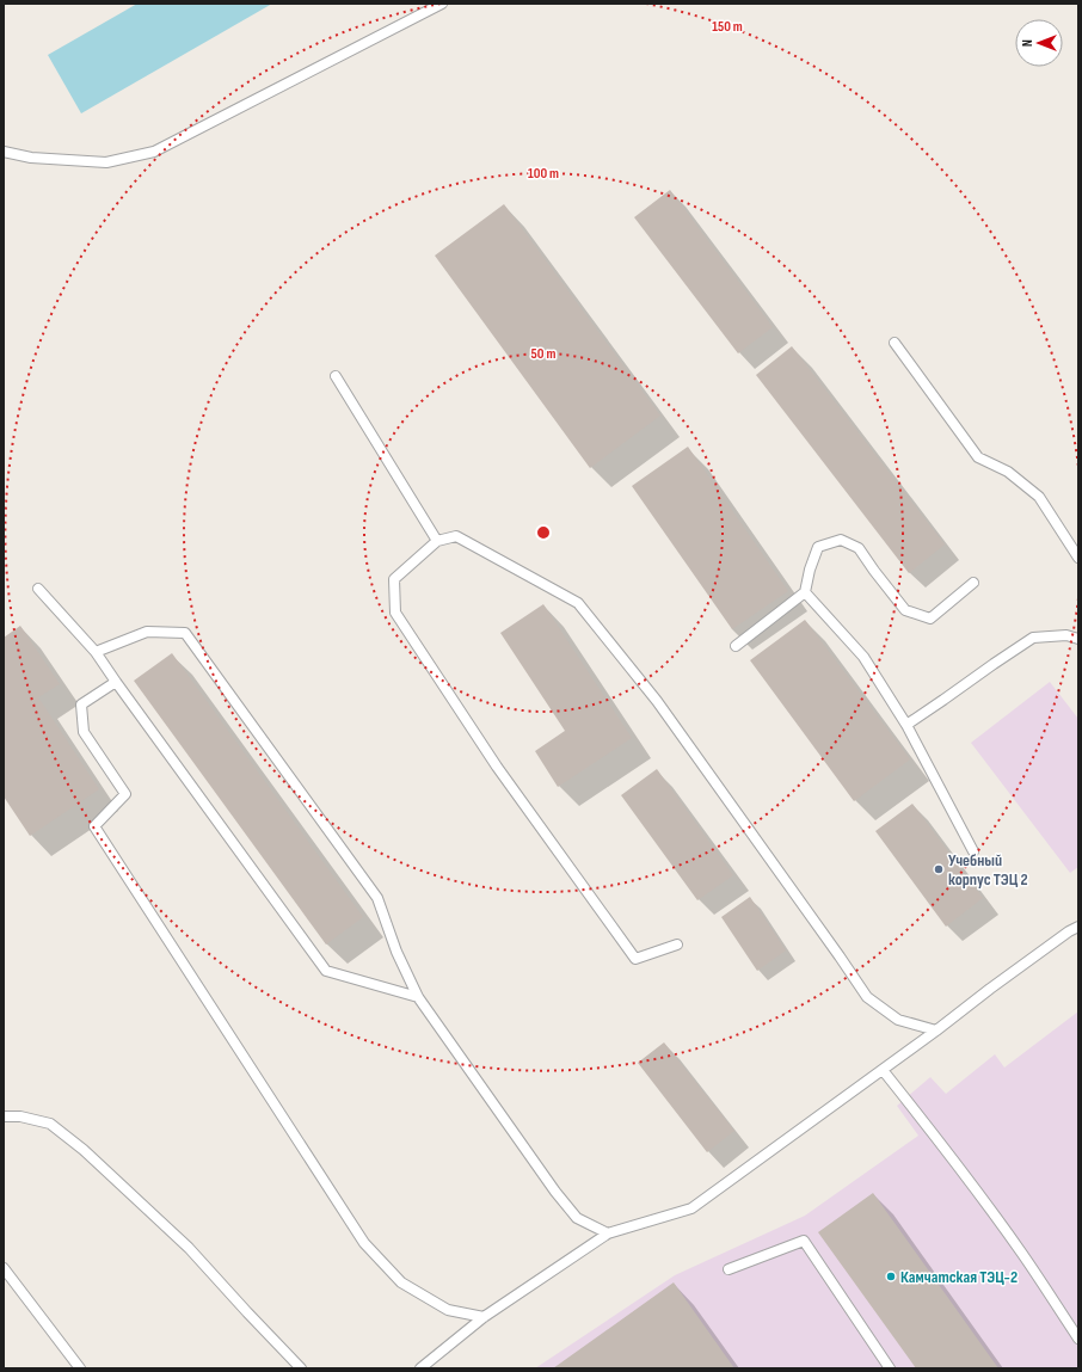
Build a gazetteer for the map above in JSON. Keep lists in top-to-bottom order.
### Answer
{
  "places": ["Учебный корпус ТЭЦ 2", "Камчатская ТЭЦ-2"],
  "north": "left",
  "rings": ["150 m", "100 m", "50 m"]
}
